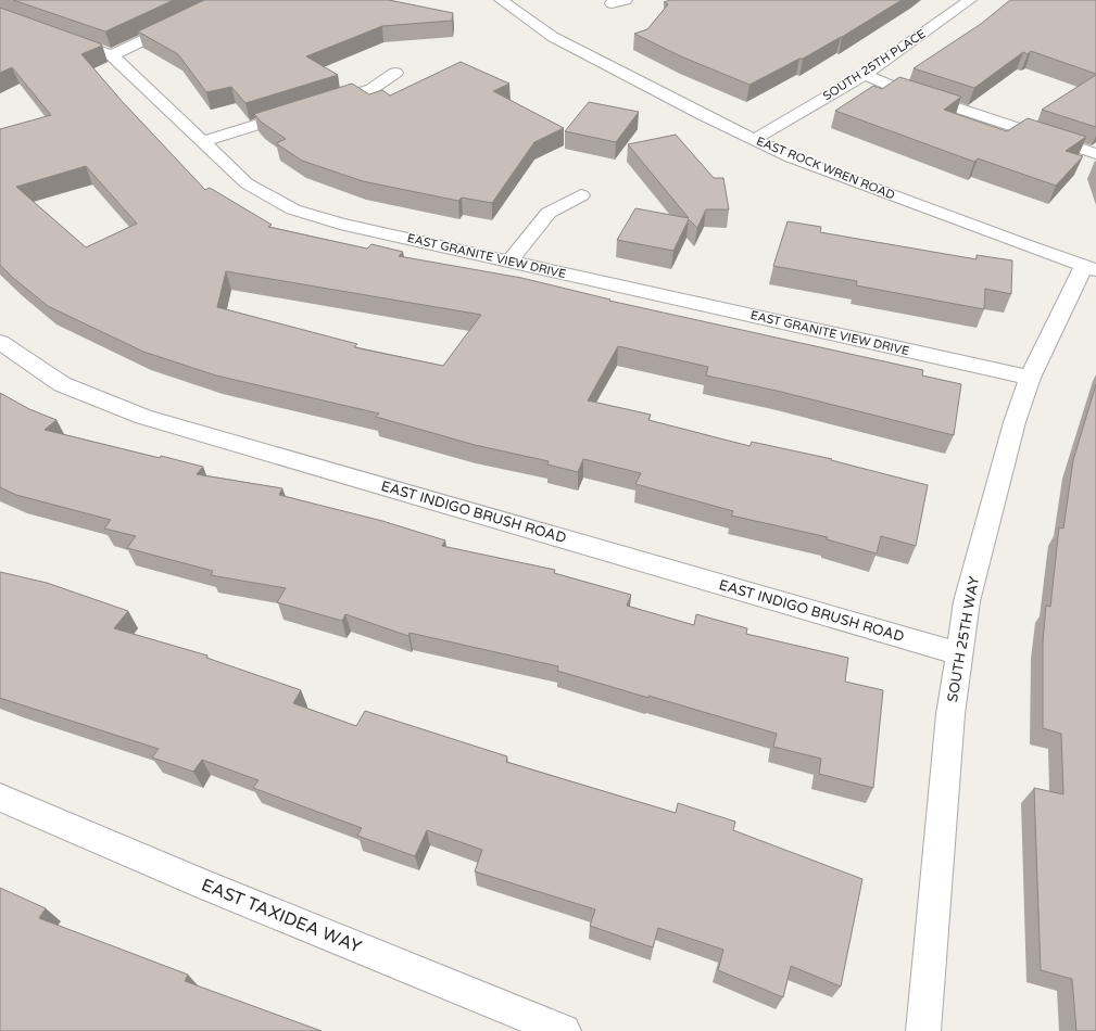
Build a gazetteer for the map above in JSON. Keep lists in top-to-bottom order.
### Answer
{
  "streets": {
    "street": [
      "SOUTH 25TH PLACE",
      "EAST ROCK WREN ROAD",
      "EAST GRANITE VIEW DRIVE",
      "EAST INDIGO BRUSH ROAD",
      "SOUTH 25TH WAY",
      "EAST TAXIDEA WAY"
    ]
  },
  "crossings": [
    ["SOUTH 25TH PLACE", "EAST ROCK WREN ROAD"],
    ["EAST ROCK WREN ROAD", "SOUTH 25TH WAY"],
    ["EAST GRANITE VIEW DRIVE", "SOUTH 25TH WAY"],
    ["EAST INDIGO BRUSH ROAD", "SOUTH 25TH WAY"]
  ]
}
